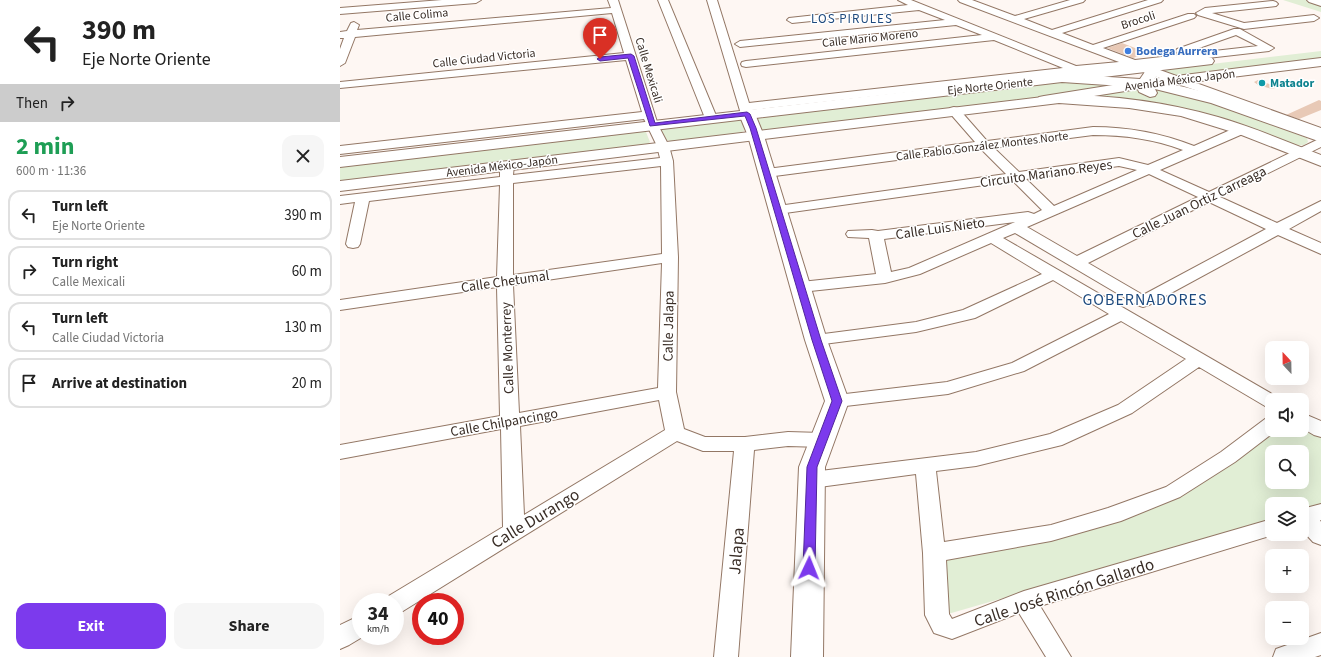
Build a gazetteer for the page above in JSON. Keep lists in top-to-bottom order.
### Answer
{
  "streets": {
    "main road": ["Avenida México Japón", "Eje Norte Oriente", "Avenida México-Japón"],
    "street": [
      "Calle Colima",
      "Brocoli",
      "Calle Mario Moreno",
      "Calle Ciudad Victoria",
      "Calle Mexicali",
      "Calle Pablo González Montes Norte",
      "Circuito Mariano Reyes",
      "Calle Juan Ortiz Carreaga",
      "Calle Luis Nieto",
      "Calle Chetumal",
      "Calle Jalapa",
      "Calle Monterrey",
      "Calle Chilpancingo",
      "Calle Durango",
      "Jalapa",
      "Calle José Rincón Gallardo"
    ]
  },
  "crossings": [
    ["Calle Colima", "Calle Mexicali"],
    ["Calle Ciudad Victoria", "Calle Mexicali"],
    ["Calle Mexicali", "Eje Norte Oriente"],
    ["Calle Mexicali", "Avenida México-Japón"],
    ["Calle Mexicali", "Calle Jalapa"],
    ["Avenida México Japón", "Eje Norte Oriente"],
    ["Eje Norte Oriente", "Avenida México-Japón"],
    ["Eje Norte Oriente", "Calle Juan Ortiz Carreaga"],
    ["Eje Norte Oriente", "Calle Luis Nieto"],
    ["Eje Norte Oriente", "Calle Jalapa"],
    ["Calle Pablo González Montes Norte", "Calle Luis Nieto"],
    ["Avenida México-Japón", "Calle Jalapa"],
    ["Avenida México-Japón", "Calle Monterrey"],
    ["Circuito Mariano Reyes", "Calle Juan Ortiz Carreaga"],
    ["Circuito Mariano Reyes", "Calle Luis Nieto"],
    ["Calle Chetumal", "Calle Jalapa"],
    ["Calle Chetumal", "Calle Monterrey"],
    ["Calle Jalapa", "Calle Chilpancingo"],
    ["Calle Jalapa", "Calle Durango"],
    ["Calle Monterrey", "Calle Chilpancingo"],
    ["Calle Monterrey", "Calle Durango"]
  ],
  "districts": ["LOS PIRULES", "GOBERNADORES"],
  "places": ["Bodega Aurrera", "Matador"],
  "north": "top",
  "page": {
    "turn": ["390 m", "Eje Norte Oriente"],
    "then": "Then",
    "heading": ["2 min", "600 m · 11:36"],
    "list": [
      {
        "name": "Turn left",
        "note": "Eje Norte Oriente",
        "value": "390 m"
      },
      {
        "name": "Turn right",
        "note": "Calle Mexicali",
        "value": "60 m"
      },
      {
        "name": "Turn left",
        "note": "Calle Ciudad Victoria",
        "value": "130 m"
      },
      {
        "name": "Arrive at destination",
        "value": "20 m"
      }
    ],
    "map_buttons": ["+", "−"],
    "speed": "34 km/h",
    "limit": "40",
    "buttons": ["Exit", "Share"]
  }
}
